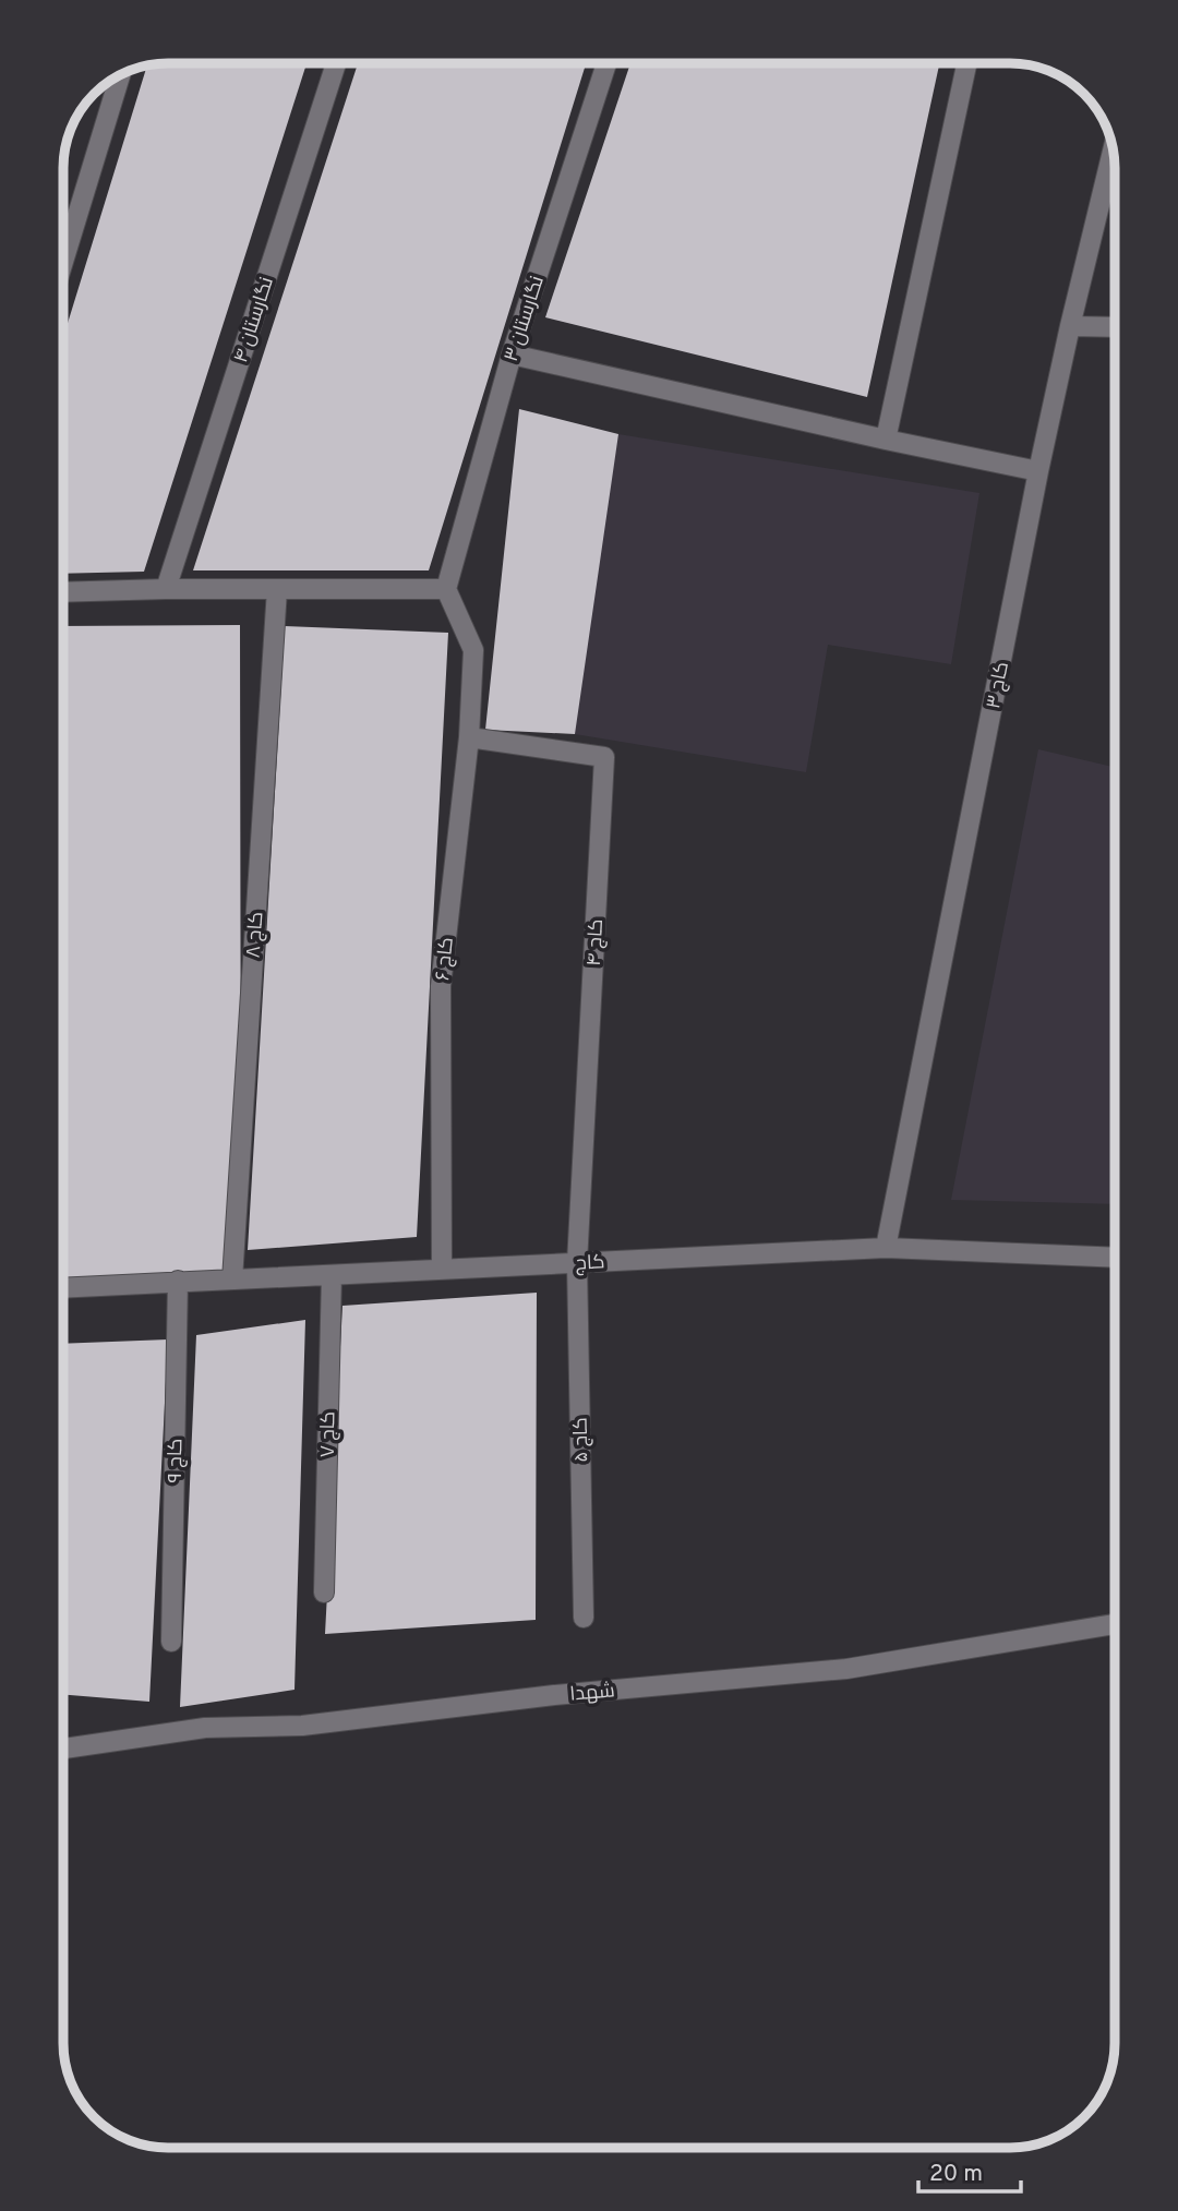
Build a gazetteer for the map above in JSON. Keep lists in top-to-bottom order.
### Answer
{
  "streets": {
    "street": [
      "نگارستان ۳",
      "نگارستان ۴",
      "کاج ۳",
      "کاج ۸",
      "کاج ۴",
      "کاج ۶",
      "کاج",
      "کاج ۷",
      "کاج ۵",
      "کاج ۹",
      "شهدا"
    ]
  },
  "crossings": [
    ["نگارستان ۳", "کاج ۶"],
    ["کاج ۳", "کاج"],
    ["کاج ۸", "کاج"],
    ["کاج ۴", "کاج ۶"],
    ["کاج ۴", "کاج"],
    ["کاج ۴", "کاج ۵"],
    ["کاج ۶", "کاج"],
    ["کاج", "کاج ۷"],
    ["کاج", "کاج ۵"],
    ["کاج", "کاج ۹"]
  ],
  "scale_bar": "20 m"
}
